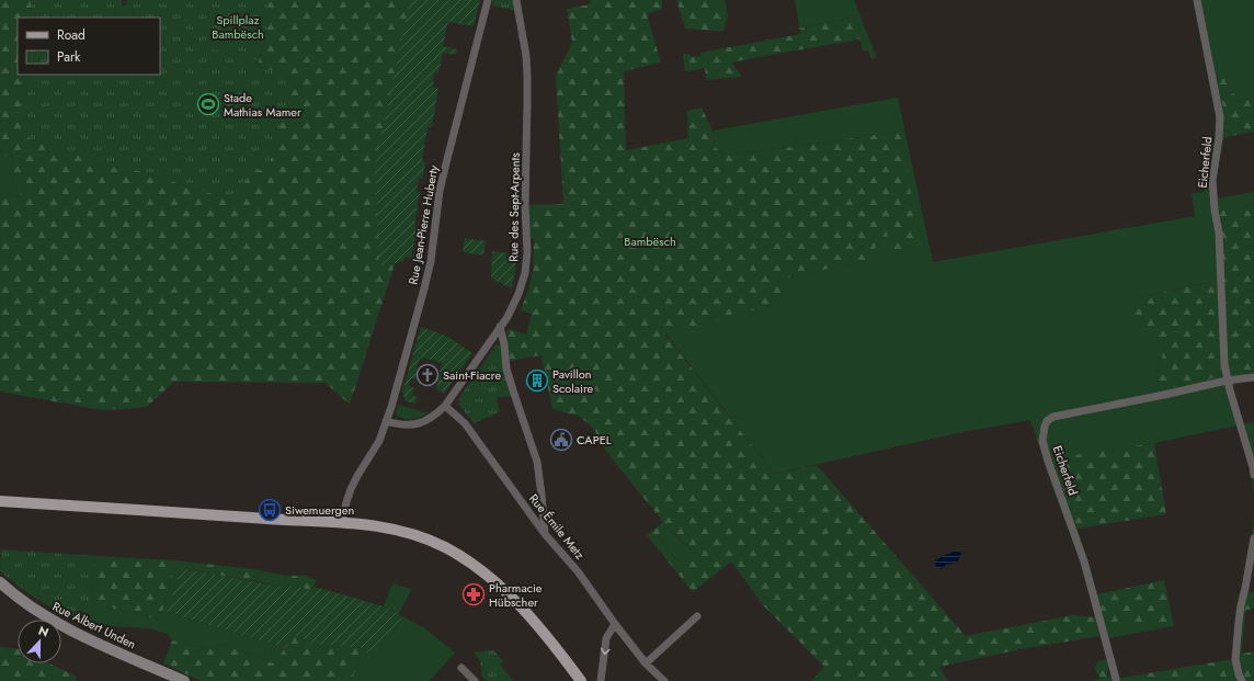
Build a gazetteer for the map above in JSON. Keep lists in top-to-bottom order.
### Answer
{
  "streets": {
    "main road": ["Rue Albert Unden"],
    "street": [
      "Eicherfeld",
      "Rue des Sept-Arpents",
      "Rue Jean-Pierre Huberty",
      "Rue Émile Metz"
    ]
  },
  "crossings": [
    ["Rue des Sept-Arpents", "Rue Jean-Pierre Huberty"],
    ["Rue des Sept-Arpents", "Rue Émile Metz"]
  ],
  "parks": ["Spillplaz Bambësch", "Bambësch"],
  "places": {
    "sports": ["Stade Mathias Mamer"],
    "church": ["Saint-Fiacre"],
    "building": ["Pavillon Scolaire"],
    "public building": ["CAPEL"],
    "bus stop": ["Siwemuergen"],
    "pharmacy": ["Pharmacie Hübscher"]
  },
  "legend": ["Road", "Park"],
  "north": "top"
}
